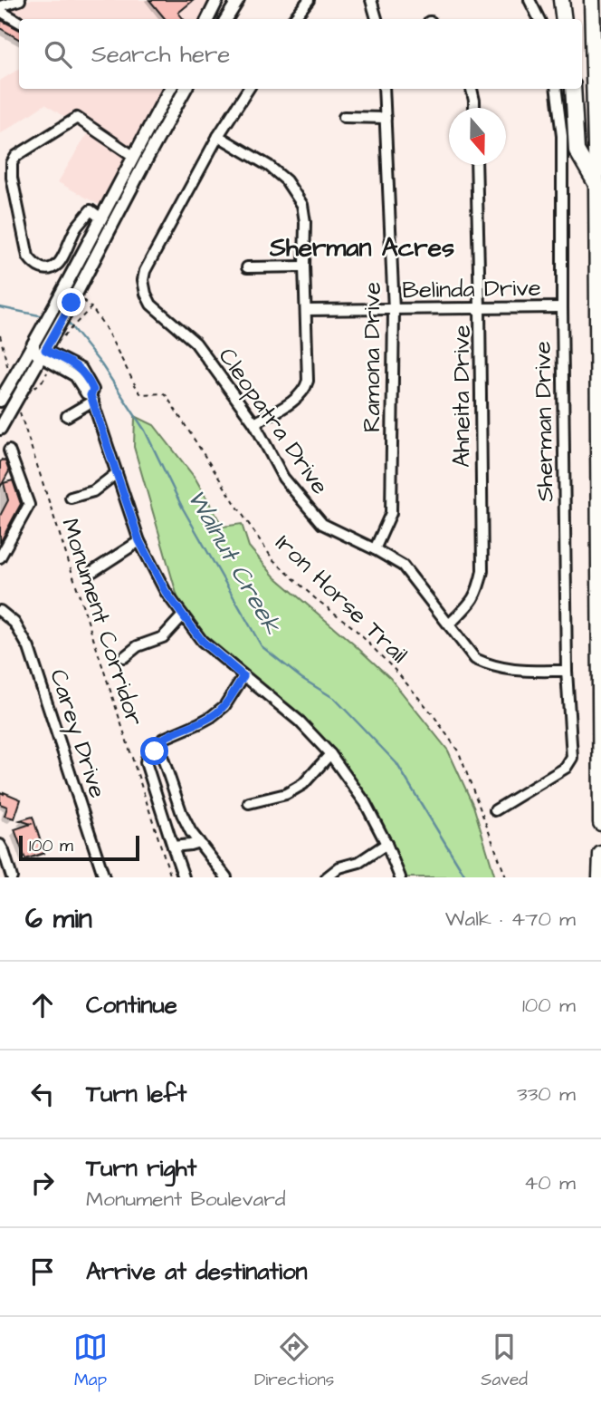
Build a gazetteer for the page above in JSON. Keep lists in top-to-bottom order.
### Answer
{
  "streets": {
    "street": [
      "Belinda Drive",
      "Ramona Drive",
      "Ahneita Drive",
      "Cleopatra Drive",
      "Sherman Drive",
      "Carey Drive"
    ],
    "path": ["Iron Horse Trail", "Monument Corridor"]
  },
  "crossings": [
    ["Belinda Drive", "Ramona Drive"],
    ["Belinda Drive", "Ahneita Drive"],
    ["Belinda Drive", "Sherman Drive"],
    ["Ramona Drive", "Cleopatra Drive"],
    ["Ahneita Drive", "Cleopatra Drive"],
    ["Cleopatra Drive", "Sherman Drive"]
  ],
  "districts": ["Sherman Acres"],
  "water": ["Walnut Creek"],
  "scale_bar": "100 m",
  "north": "bottom",
  "page": {
    "search": "Search here",
    "scale": "100 m",
    "heading": ["6 min", "Walk · 470 m"],
    "list": [
      ["Continue", "100 m"],
      ["Turn left", "330 m"],
      ["Turn right", "Monument Boulevard", "40 m"],
      "Arrive at destination"
    ],
    "nav": ["Map", "Directions", "Saved"]
  }
}
